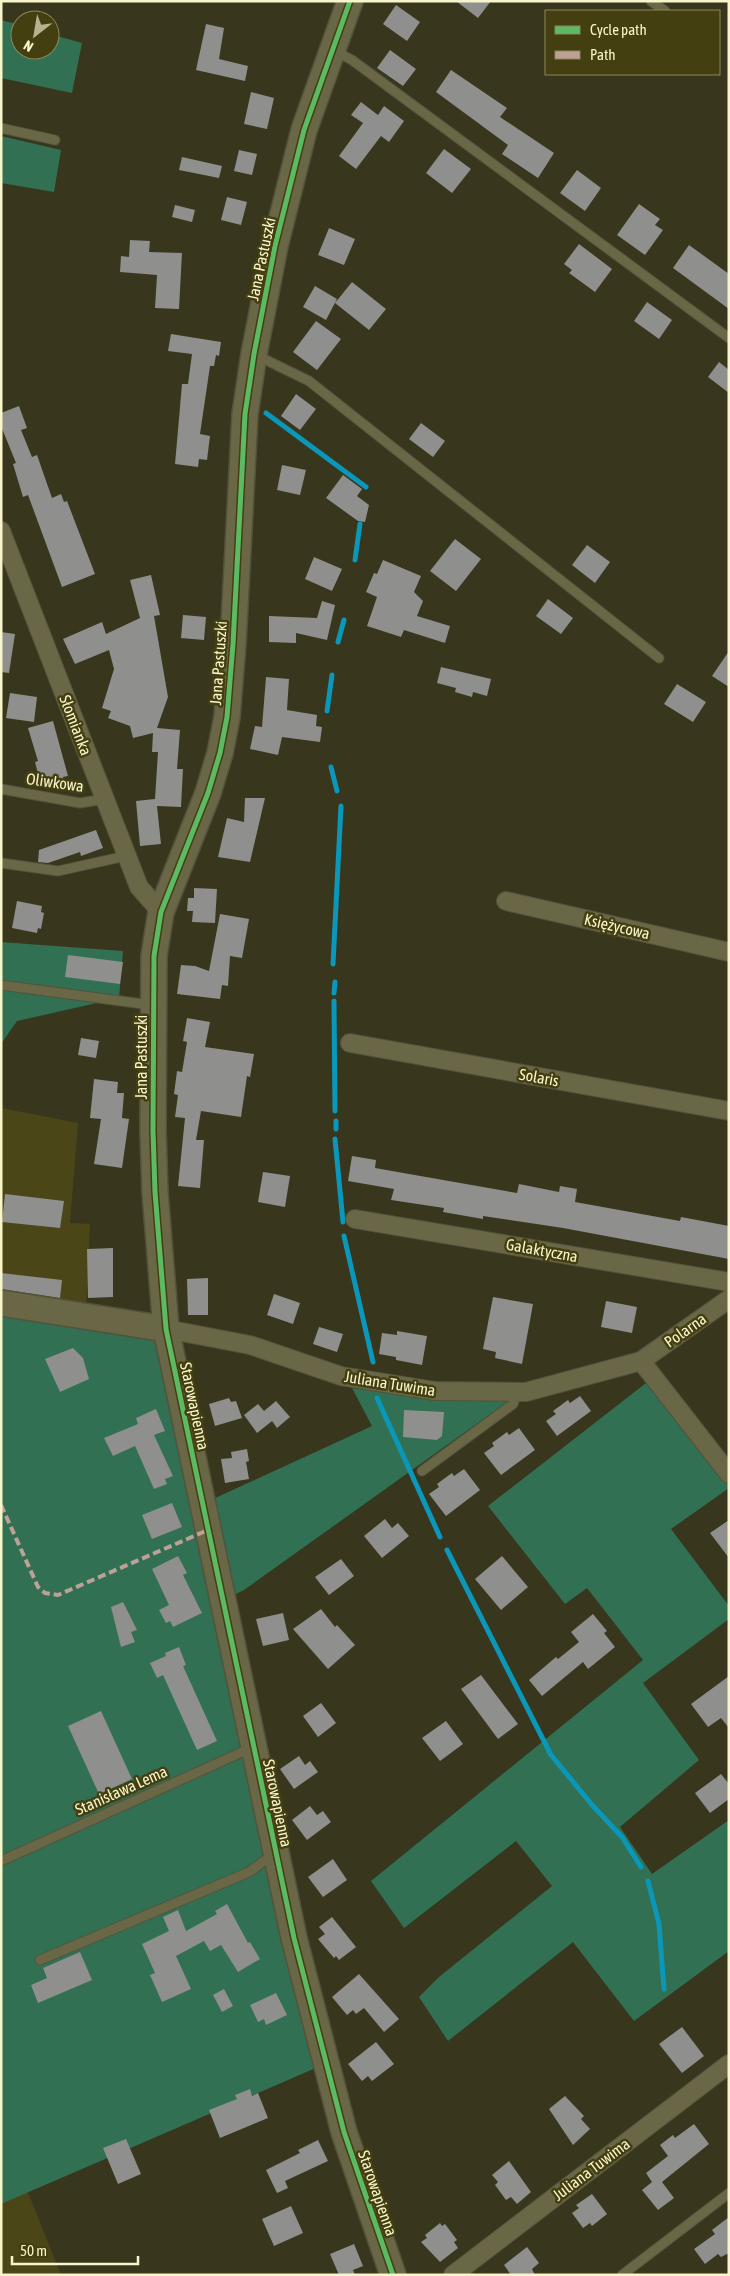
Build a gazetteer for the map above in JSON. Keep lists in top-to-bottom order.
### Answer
{
  "streets": {
    "street": [
      "Jana Pastuszki",
      "Słomianka",
      "Księżycowa",
      "Solaris",
      "Galaktyczna",
      "Polarna",
      "Juliana Tuwima",
      "Starowapienna"
    ],
    "lane": ["Oliwkowa", "Stanisława Lema"]
  },
  "crossings": [
    ["Jana Pastuszki", "Słomianka"],
    ["Jana Pastuszki", "Juliana Tuwima"],
    ["Jana Pastuszki", "Starowapienna"],
    ["Słomianka", "Oliwkowa"],
    ["Polarna", "Juliana Tuwima"],
    ["Juliana Tuwima", "Starowapienna"],
    ["Starowapienna", "Stanisława Lema"]
  ],
  "legend": ["Cycle path", "Path"],
  "scale_bar": "50 m",
  "north": "bottom left"
}
